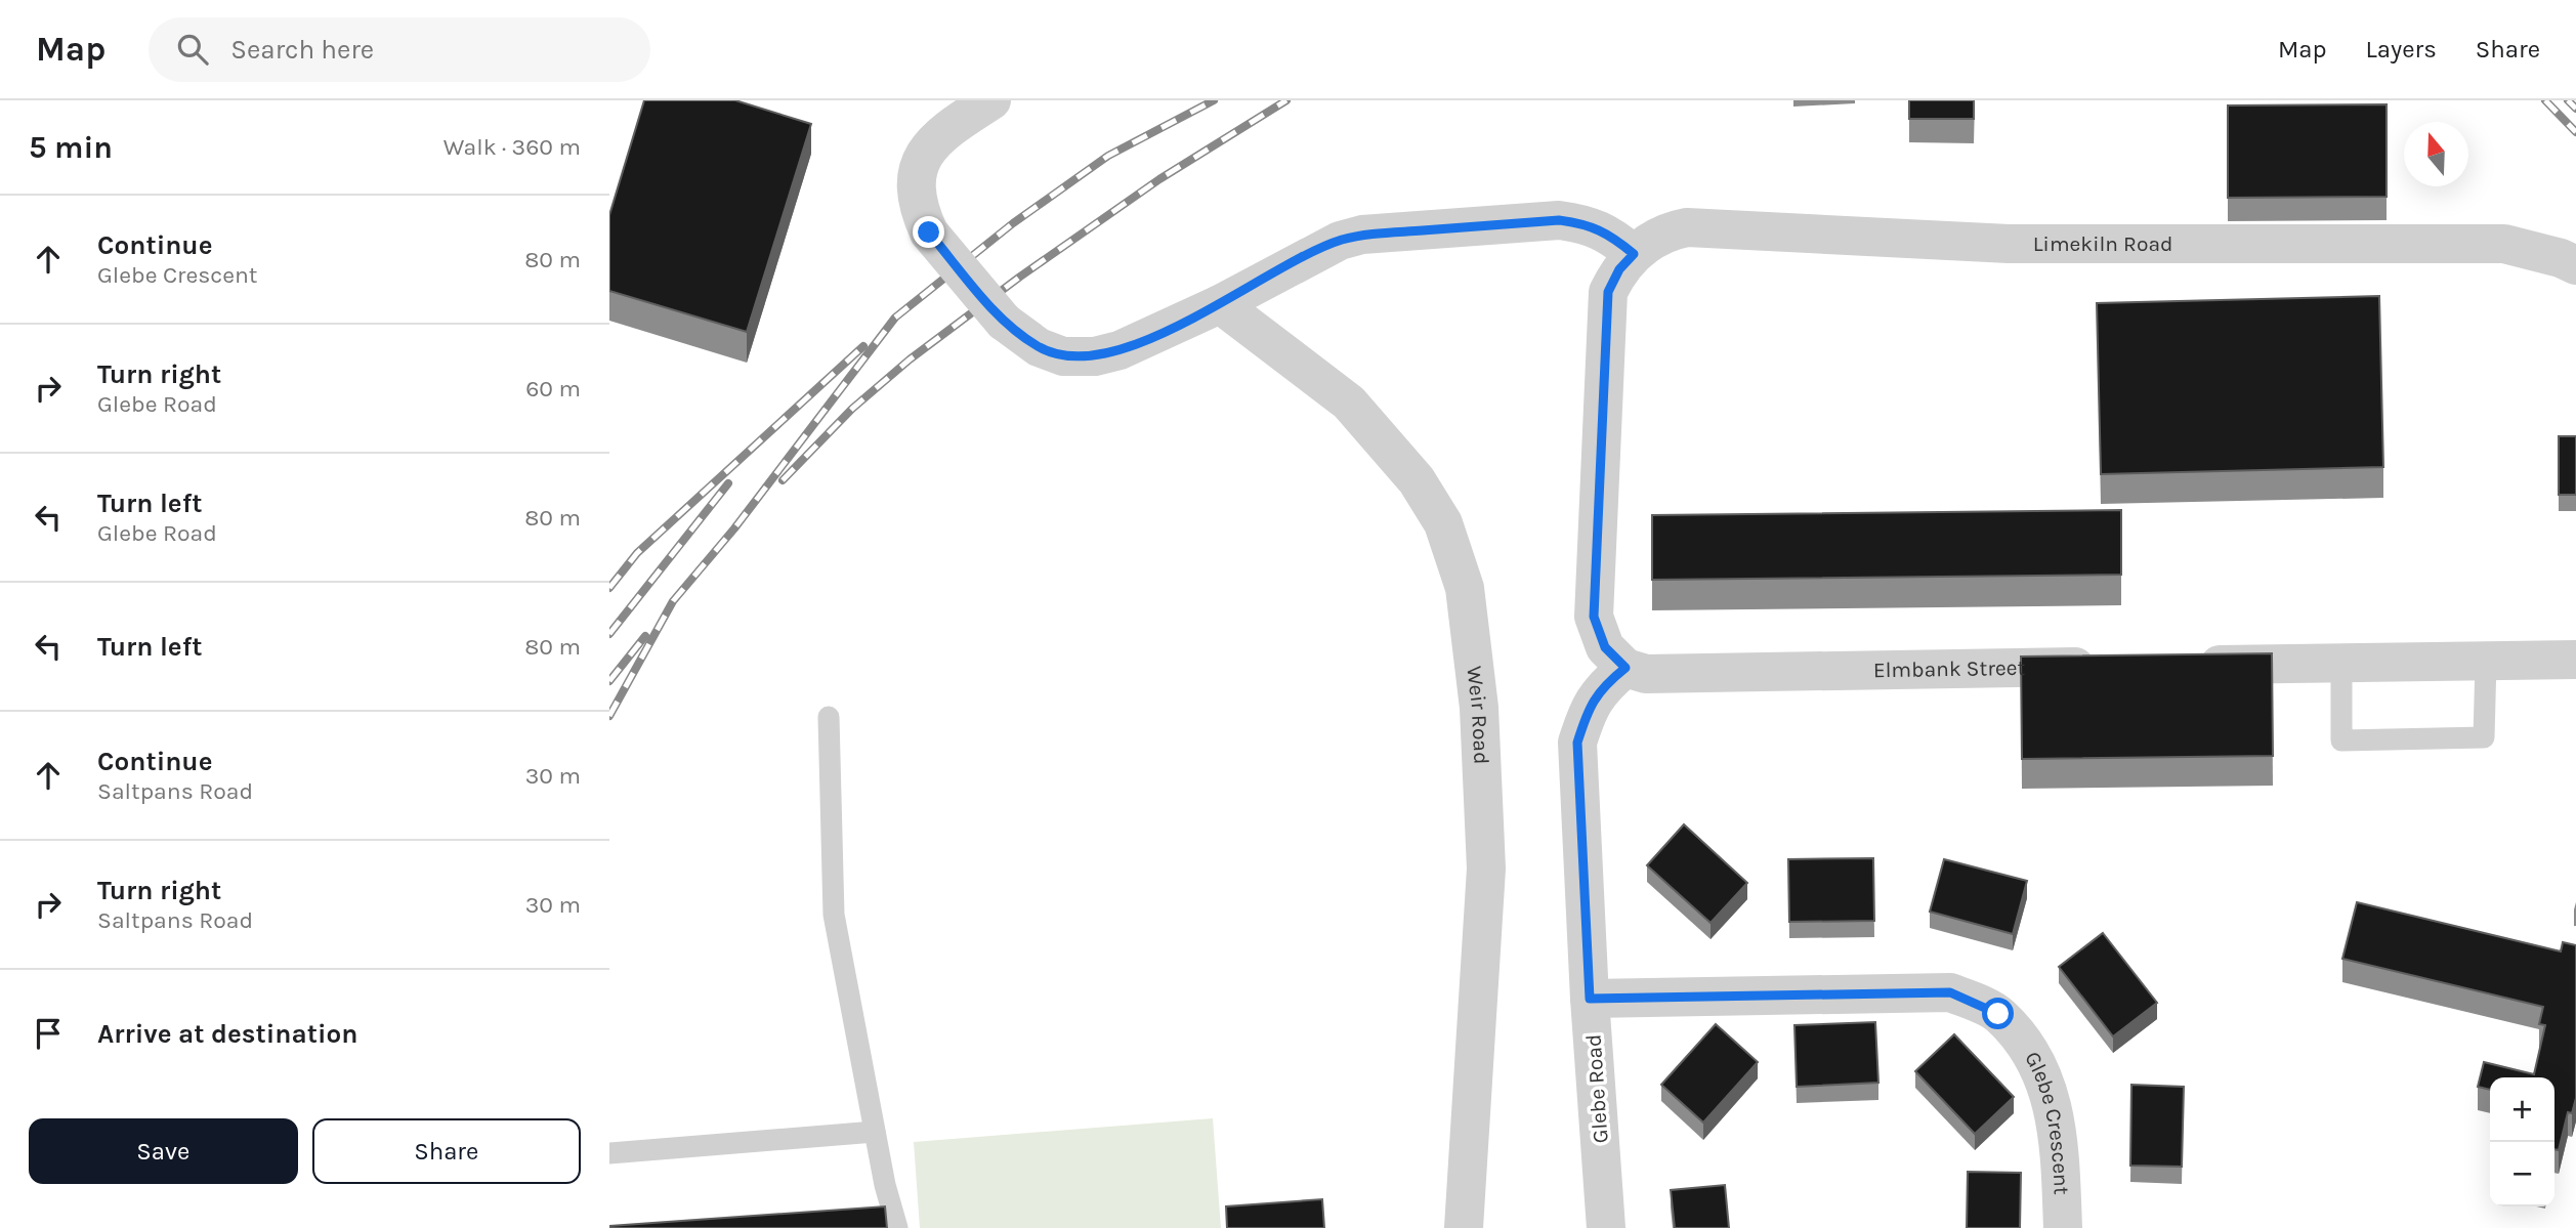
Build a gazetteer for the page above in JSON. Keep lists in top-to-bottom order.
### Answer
{
  "streets": {
    "street": [
      "Limekiln Road",
      "Elmbank Street",
      "Weir Road",
      "Glebe Road",
      "Glebe Crescent"
    ]
  },
  "crossings": [
    ["Elmbank Street", "Glebe Road"],
    ["Glebe Road", "Glebe Crescent"]
  ],
  "north": "top",
  "page": {
    "header": "Map",
    "search": "Search here",
    "nav": ["Map", "Layers", "Share"],
    "heading": ["5 min", "Walk · 360 m"],
    "list": [
      ["Continue", "Glebe Crescent", "80 m"],
      ["Turn right", "Glebe Road", "60 m"],
      ["Turn left", "Glebe Road", "80 m"],
      ["Turn left", "80 m"],
      ["Continue", "Saltpans Road", "30 m"],
      ["Turn right", "Saltpans Road", "30 m"],
      "Arrive at destination"
    ],
    "map_buttons": ["+", "−"],
    "buttons": ["Save", "Share"]
  }
}
